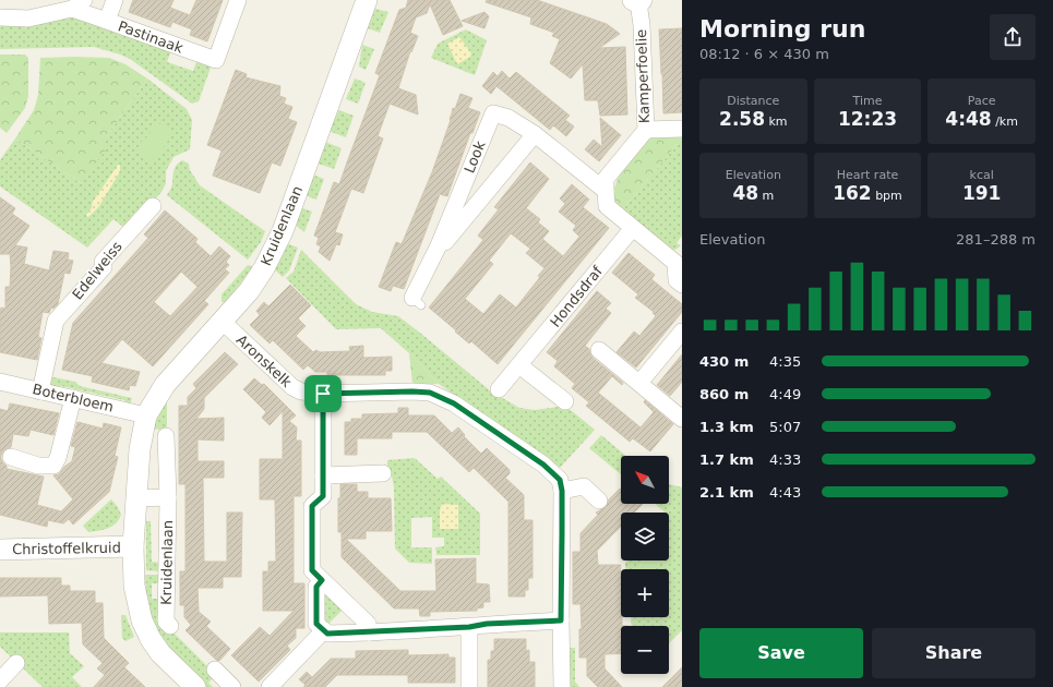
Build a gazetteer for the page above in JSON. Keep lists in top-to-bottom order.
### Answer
{
  "streets": {
    "street": [
      "Pastinaak",
      "Kamperfoelie",
      "Look",
      "Kruidenlaan",
      "Edelweiss",
      "Hondsdraf",
      "Aronskelk",
      "Boterbloem",
      "Christoffelkruid"
    ]
  },
  "crossings": [
    ["Kamperfoelie", "Look"],
    ["Kruidenlaan", "Aronskelk"],
    ["Kruidenlaan", "Boterbloem"],
    ["Kruidenlaan", "Christoffelkruid"],
    ["Edelweiss", "Boterbloem"]
  ],
  "north": "top left",
  "page": {
    "heading": ["Morning run", "08:12 · 6 × 430 m"],
    "stats": [
      ["Distance", "2.58 km"],
      ["Time", "12:23"],
      ["Pace", "4:48 /km"],
      ["Elevation", "48 m"],
      ["Heart rate", "162 bpm"],
      ["kcal", "191"]
    ],
    "chart": ["Elevation", "281–288 m"],
    "list": [
      {
        "name": "430 m",
        "note": "4:35"
      },
      {
        "name": "860 m",
        "note": "4:49"
      },
      {
        "name": "1.3 km",
        "note": "5:07"
      },
      {
        "name": "1.7 km",
        "note": "4:33"
      },
      {
        "name": "2.1 km",
        "note": "4:43"
      }
    ],
    "map_buttons": ["+", "−"],
    "buttons": ["Save", "Share"]
  }
}
